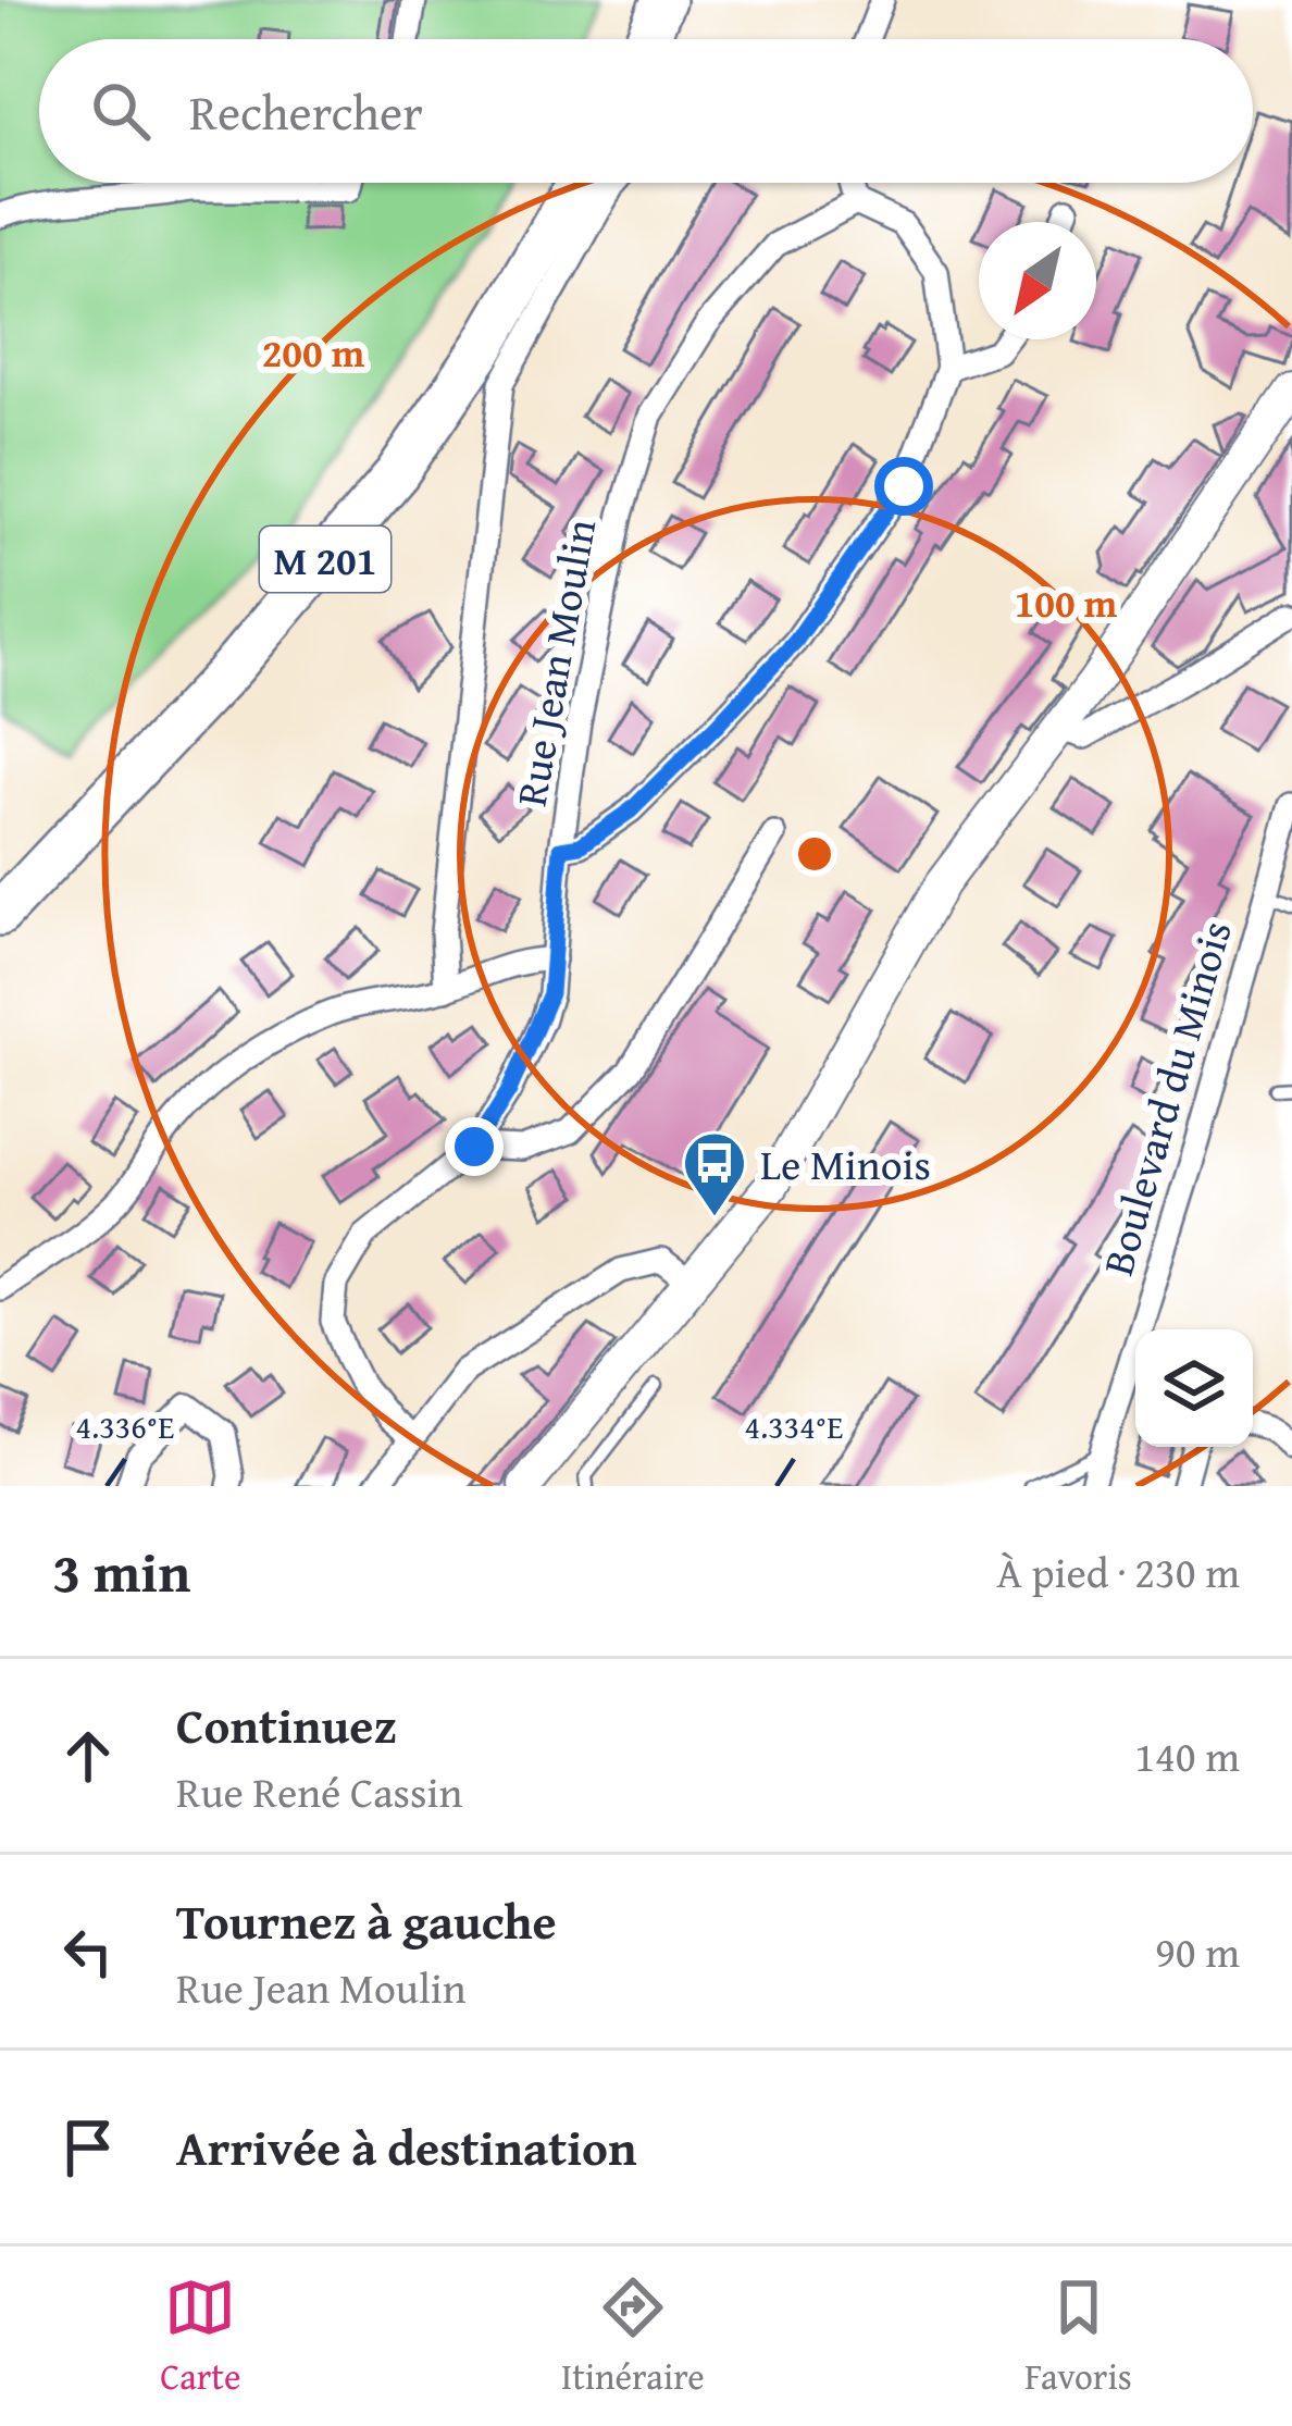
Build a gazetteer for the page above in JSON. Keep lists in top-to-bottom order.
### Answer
{
  "streets": {
    "highway": ["M 201"],
    "street": ["Rue Jean Moulin", "Boulevard du Minois"]
  },
  "places": {
    "bus stop": ["Le Minois"]
  },
  "north": "bottom left",
  "page": {
    "search": "Rechercher",
    "heading": ["3 min", "À pied · 230 m"],
    "list": [
      ["Continuez", "Rue René Cassin", "140 m"],
      ["Tournez à gauche", "Rue Jean Moulin", "90 m"],
      "Arrivée à destination"
    ],
    "nav": ["Carte", "Itinéraire", "Favoris"]
  },
  "coordinates": ["4.336°E", "4.334°E"],
  "rings": ["200 m", "100 m"]
}
